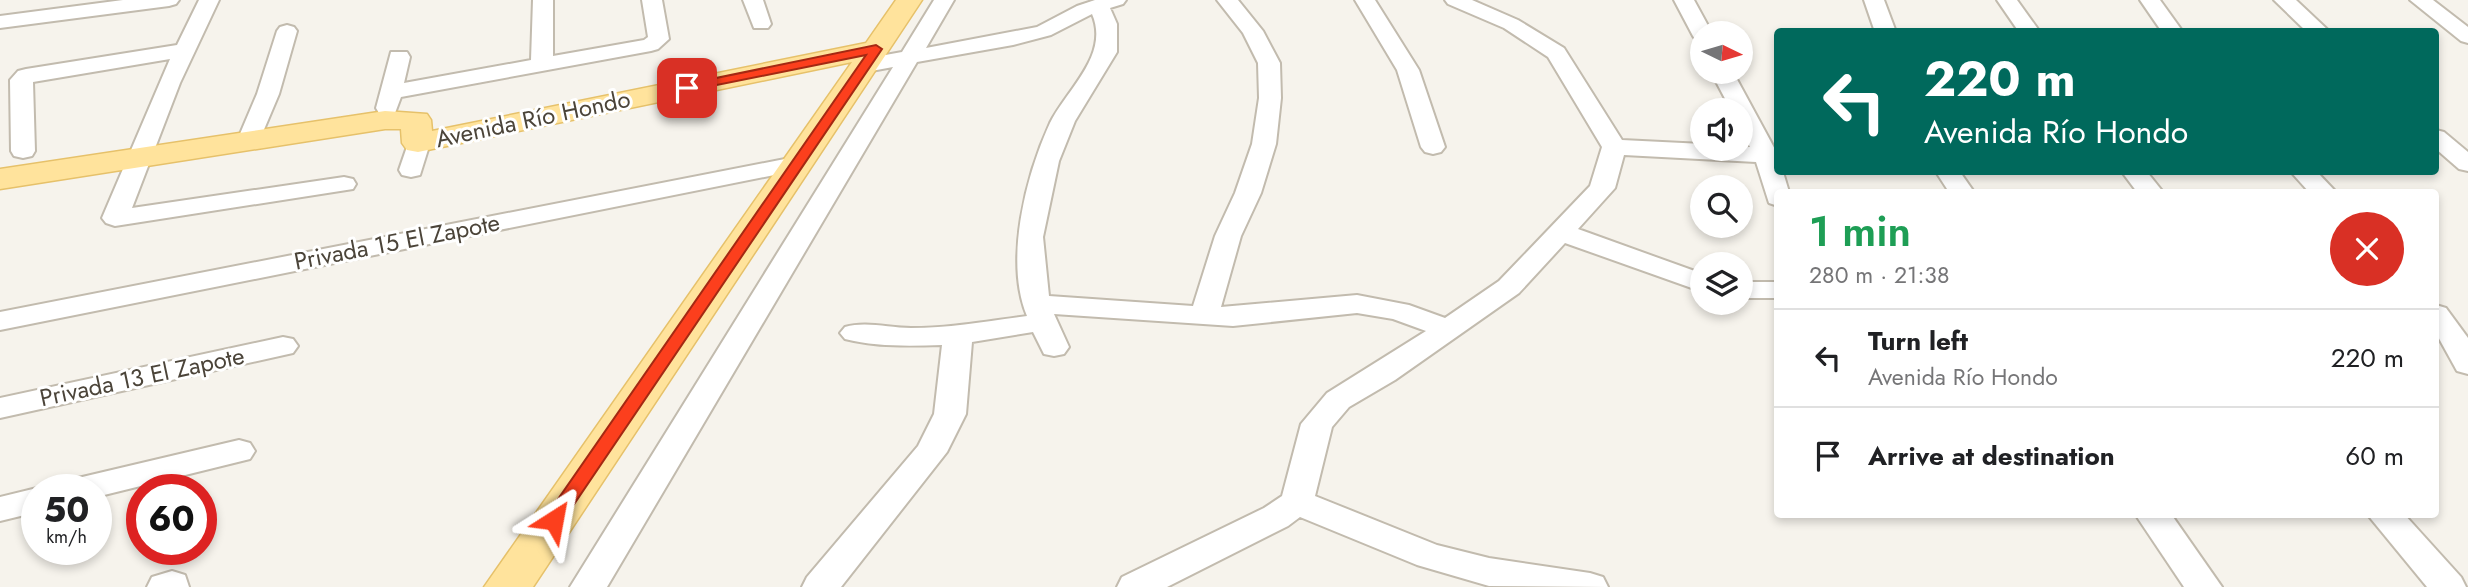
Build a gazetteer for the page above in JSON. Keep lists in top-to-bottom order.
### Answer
{
  "streets": {
    "main road": ["Avenida Río Hondo"],
    "street": ["Privada 15 El Zapote", "Privada 13 El Zapote"]
  },
  "north": "right",
  "page": {
    "turn": ["220 m", "Avenida Río Hondo"],
    "heading": ["1 min", "280 m · 21:38"],
    "list": [
      {
        "name": "Turn left",
        "note": "Avenida Río Hondo",
        "value": "220 m"
      },
      {
        "name": "Arrive at destination",
        "value": "60 m"
      }
    ],
    "speed": "50 km/h",
    "limit": "60"
  }
}
